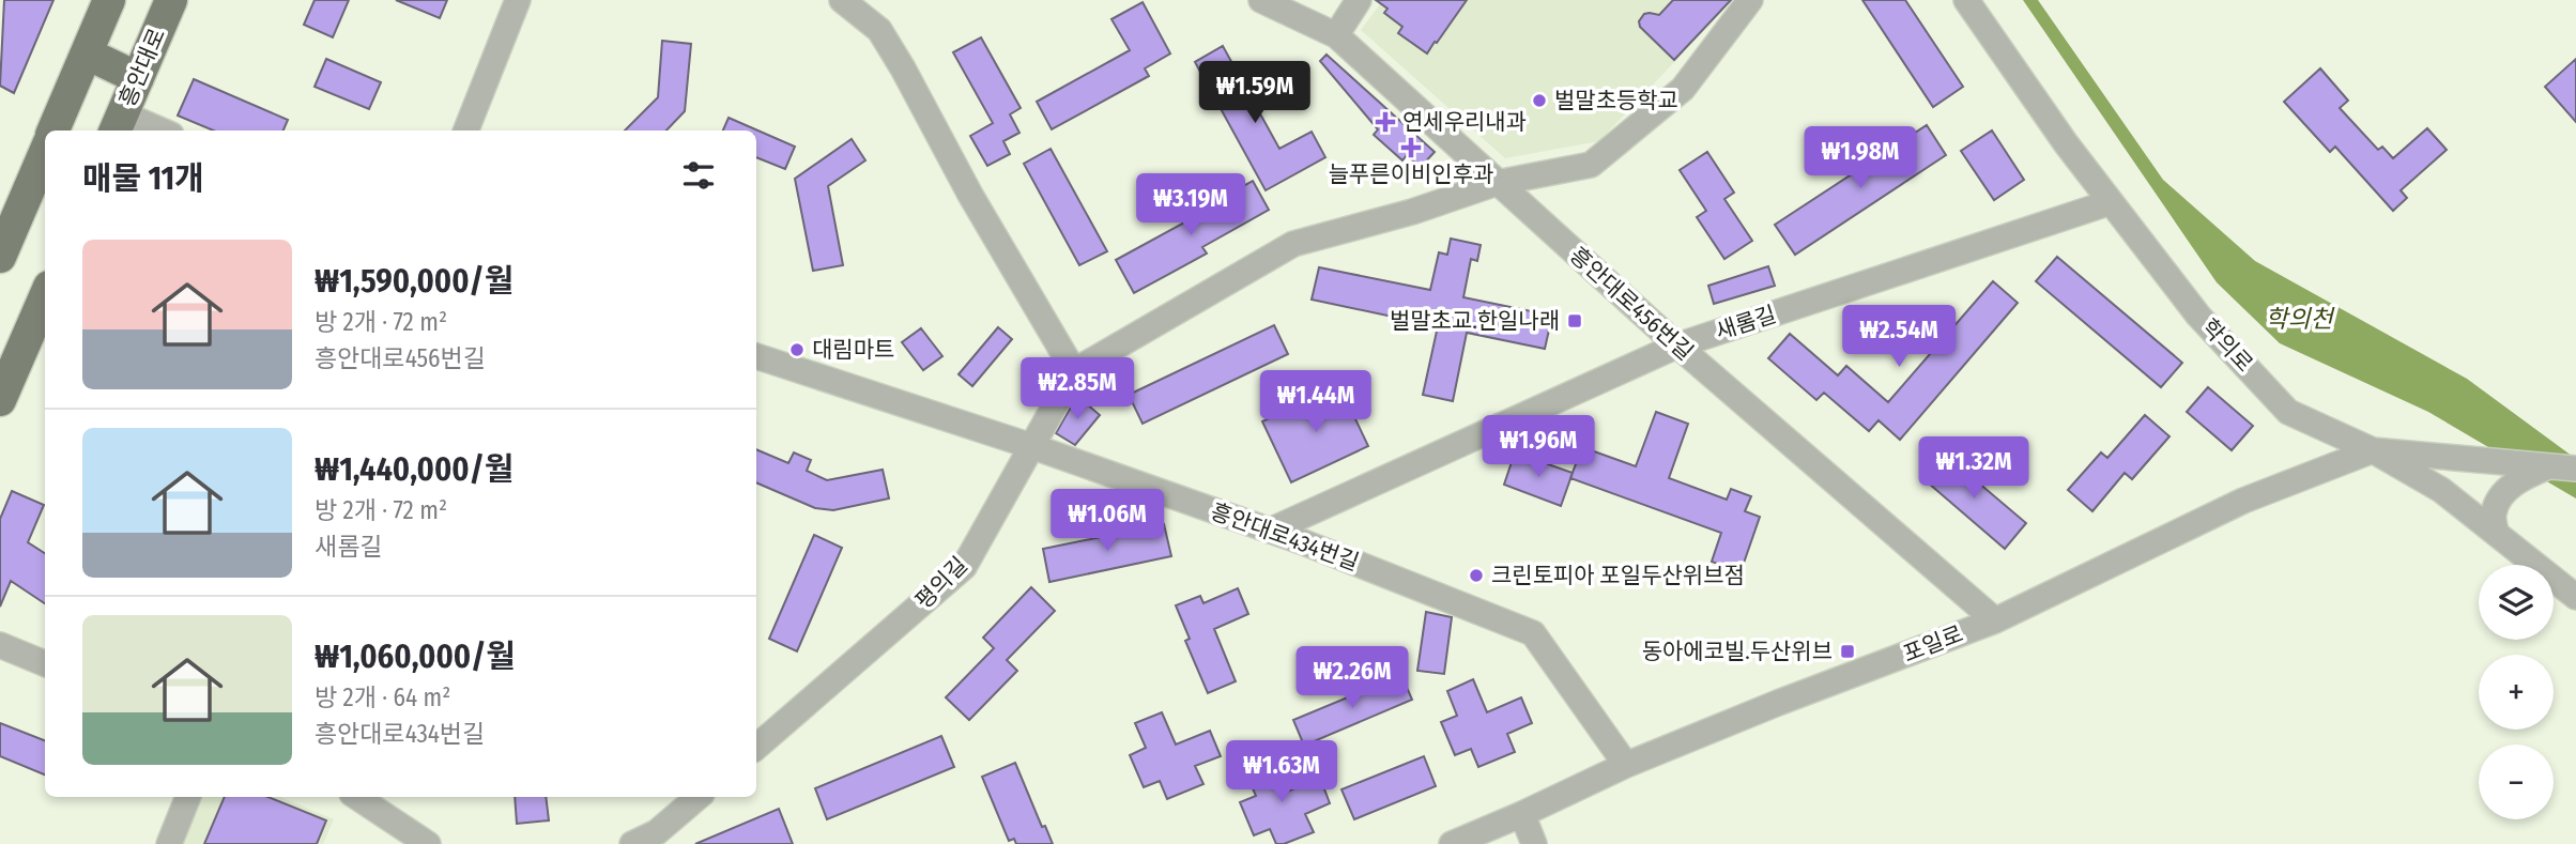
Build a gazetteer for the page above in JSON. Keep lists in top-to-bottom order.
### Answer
{
  "streets": {
    "main road": ["흥안대로"],
    "street": [
      "흥안대로456번길",
      "새롬길",
      "학의로",
      "흥안대로434번길",
      "평의길",
      "포일로"
    ]
  },
  "crossings": [
    ["흥안대로456번길", "새롬길"],
    ["흥안대로456번길", "포일로"],
    ["새롬길", "학의로"],
    ["새롬길", "흥안대로434번길"],
    ["학의로", "포일로"],
    ["흥안대로434번길", "평의길"],
    ["흥안대로434번길", "포일로"]
  ],
  "water": ["학의천"],
  "places": {
    "other": ["벌말초등학교", "대림마트", "크린토피아 포일두산위브점"],
    "health": ["연세우리내과", "늘푸른이비인후과"],
    "transit": ["벌말초교.한일나래", "동아에코빌.두산위브"]
  },
  "page": {
    "price": [
      "₩1.59M",
      "₩1.98M",
      "₩3.19M",
      "₩2.54M",
      "₩2.85M",
      "₩1.44M",
      "₩1.96M",
      "₩1.32M",
      "₩1.06M",
      "₩2.26M",
      "₩1.63M"
    ],
    "heading": "매물 11개",
    "list": [
      {
        "name": "₩1,590,000/월",
        "note": "방 2개 · 72 m² · 흥안대로456번길"
      },
      {
        "name": "₩1,440,000/월",
        "note": "방 2개 · 72 m² · 새롬길"
      },
      {
        "name": "₩1,060,000/월",
        "note": "방 2개 · 64 m² · 흥안대로434번길"
      }
    ],
    "map_buttons": ["+", "−"]
  }
}
